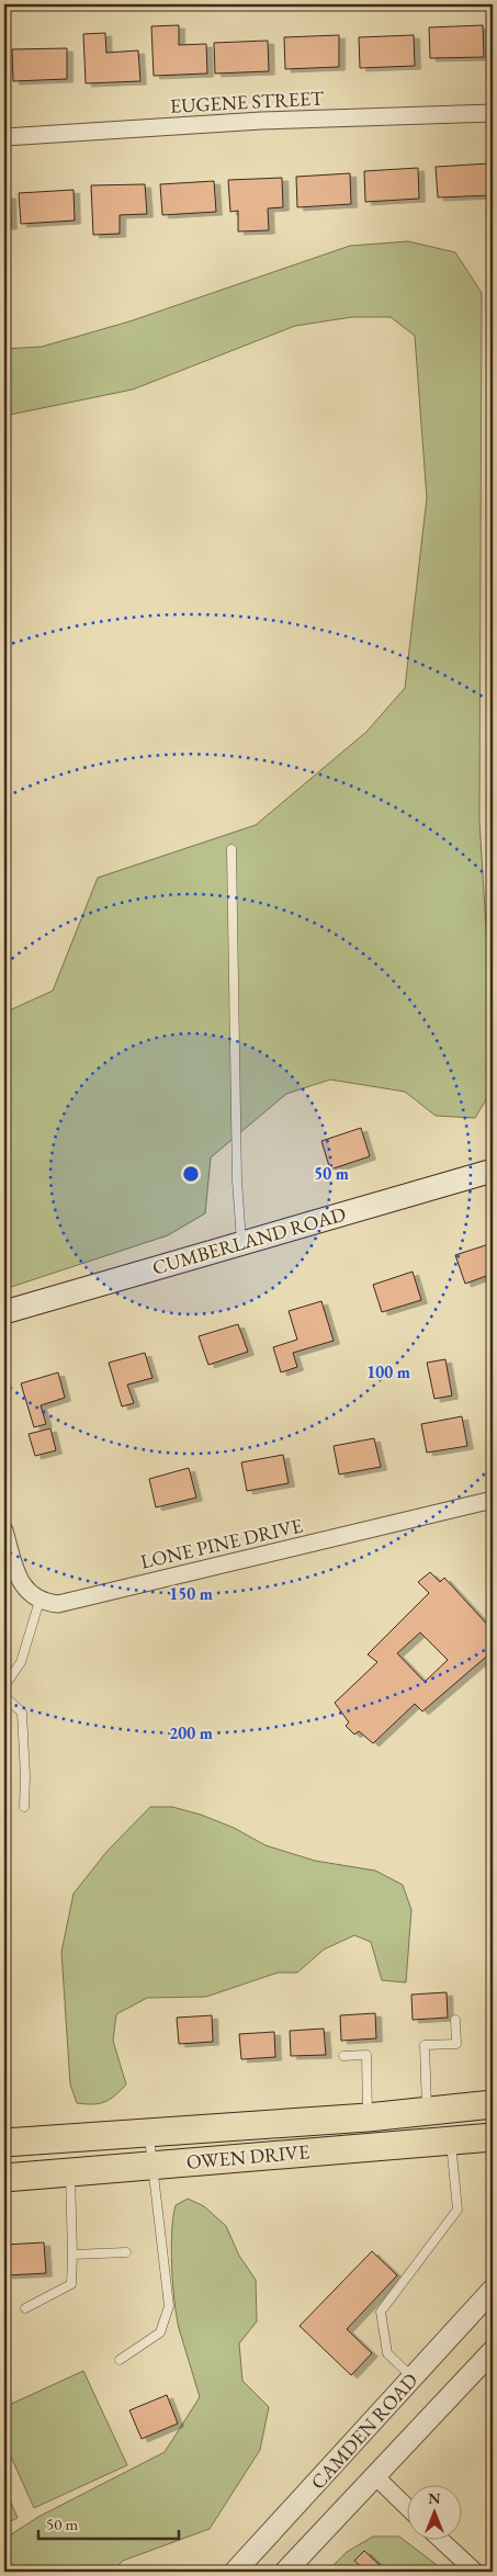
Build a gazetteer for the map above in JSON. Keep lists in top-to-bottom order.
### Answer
{
  "streets": {
    "highway": ["OWEN DRIVE"],
    "main road": ["CUMBERLAND ROAD"],
    "street": ["EUGENE STREET", "LONE PINE DRIVE", "CAMDEN ROAD"]
  },
  "scale_bar": "50 m",
  "north": "top",
  "rings": [
    "50 m",
    "100 m",
    "150 m",
    "200 m"
  ]
}
